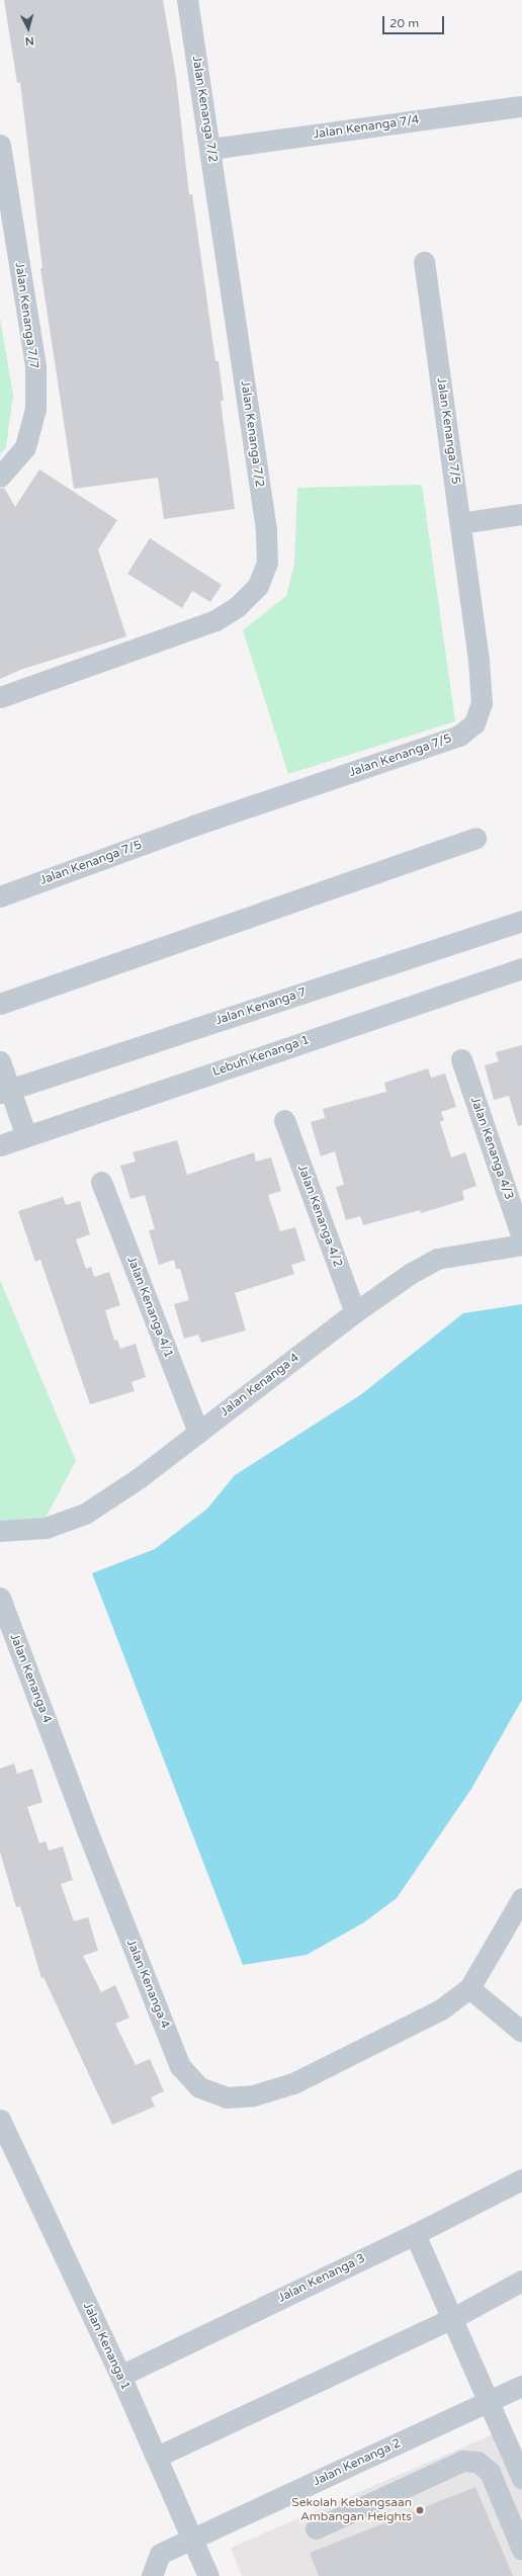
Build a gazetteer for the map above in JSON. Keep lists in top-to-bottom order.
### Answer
{
  "streets": {
    "street": [
      "Jalan Kenanga 7/2",
      "Jalan Kenanga 7/4",
      "Jalan Kenanga 7/7",
      "Jalan Kenanga 7/5",
      "Jalan Kenanga 7",
      "Lebuh Kenanga 1",
      "Jalan Kenanga 4/3",
      "Jalan Kenanga 4/2",
      "Jalan Kenanga 4/1",
      "Jalan Kenanga 4",
      "Jalan Kenanga 3",
      "Jalan Kenanga 1",
      "Jalan Kenanga 2"
    ]
  },
  "crossings": [
    ["Jalan Kenanga 7/2", "Jalan Kenanga 7/4"],
    ["Jalan Kenanga 4/2", "Jalan Kenanga 4"],
    ["Jalan Kenanga 4/1", "Jalan Kenanga 4"],
    ["Jalan Kenanga 3", "Jalan Kenanga 1"],
    ["Jalan Kenanga 1", "Jalan Kenanga 2"]
  ],
  "places": ["Sekolah Kebangsaan Ambangan Heights"],
  "scale_bar": "20 m",
  "north": "bottom"
}
